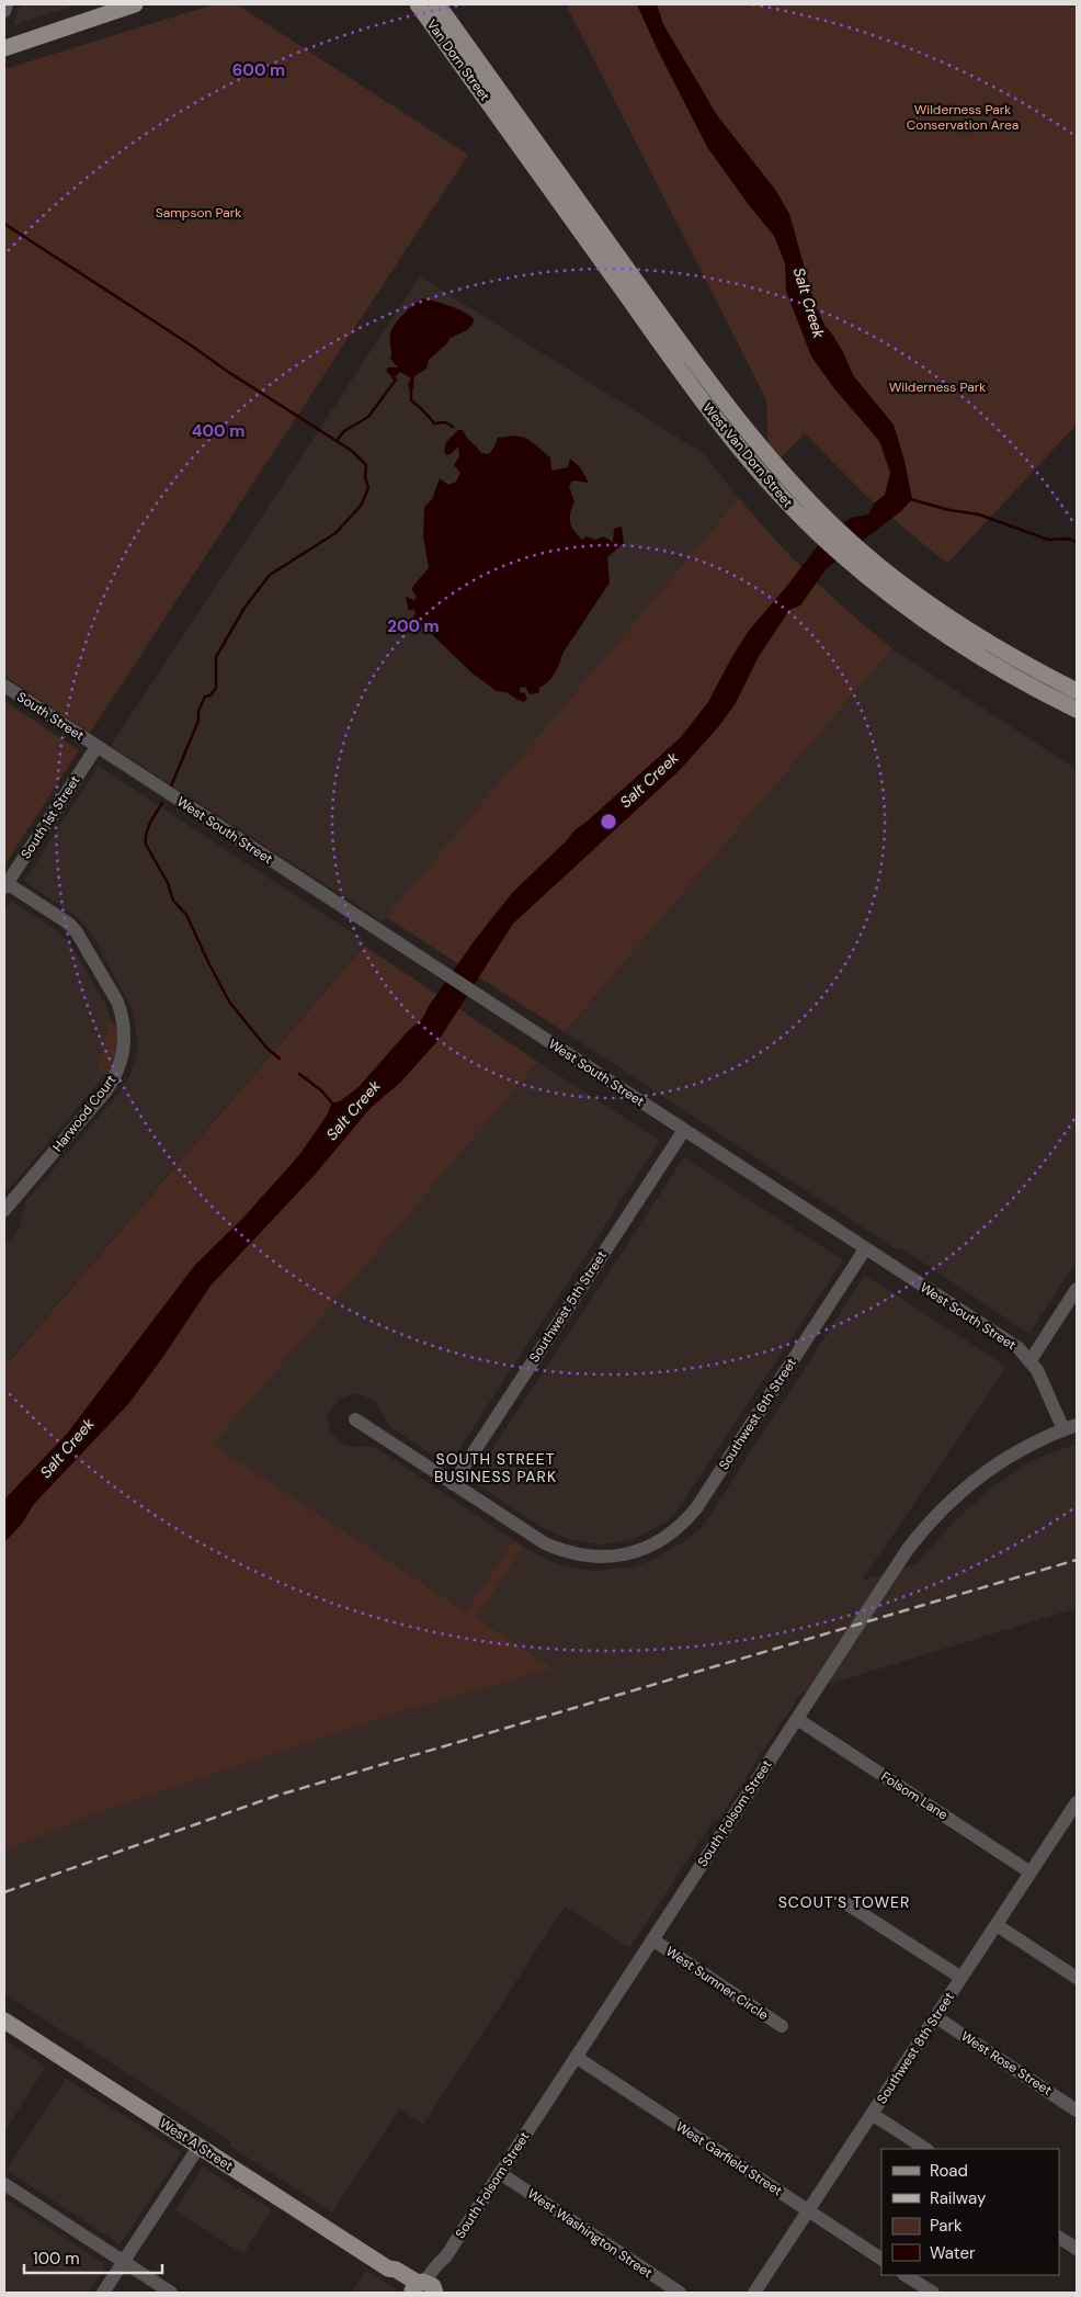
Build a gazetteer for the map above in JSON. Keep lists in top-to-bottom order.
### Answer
{
  "streets": {
    "main road": ["Van Dorn Street", "West Van Dorn Street", "West A Street"],
    "street": [
      "South Street",
      "South 1st Street",
      "West South Street",
      "Harwood Court",
      "Southwest 5th Street",
      "Southwest 6th Street",
      "Folsom Lane",
      "South Folsom Street",
      "West Sumner Circle",
      "Southwest 8th Street",
      "West Rose Street",
      "West Garfield Street",
      "West Washington Street"
    ]
  },
  "crossings": [
    ["Van Dorn Street", "West Van Dorn Street"],
    ["South Street", "South 1st Street"],
    ["South Street", "West South Street"],
    ["South 1st Street", "West South Street"],
    ["South 1st Street", "Harwood Court"],
    ["West South Street", "Southwest 5th Street"],
    ["West South Street", "Southwest 6th Street"],
    ["West South Street", "South Folsom Street"],
    ["Southwest 5th Street", "Southwest 6th Street"],
    ["Folsom Lane", "South Folsom Street"],
    ["Folsom Lane", "Southwest 8th Street"],
    ["South Folsom Street", "West Sumner Circle"],
    ["South Folsom Street", "West A Street"],
    ["South Folsom Street", "West Garfield Street"],
    ["South Folsom Street", "West Washington Street"],
    ["Southwest 8th Street", "West Rose Street"],
    ["Southwest 8th Street", "West Garfield Street"]
  ],
  "districts": ["SOUTH STREET BUSINESS PARK", "SCOUT'S TOWER"],
  "water": ["Salt Creek"],
  "parks": ["Wilderness Park Conservation Area", "Sampson Park", "Wilderness Park"],
  "legend": [
    "Road",
    "Railway",
    "Park",
    "Water"
  ],
  "scale_bar": "100 m",
  "rings": ["600 m", "400 m", "200 m"]
}
